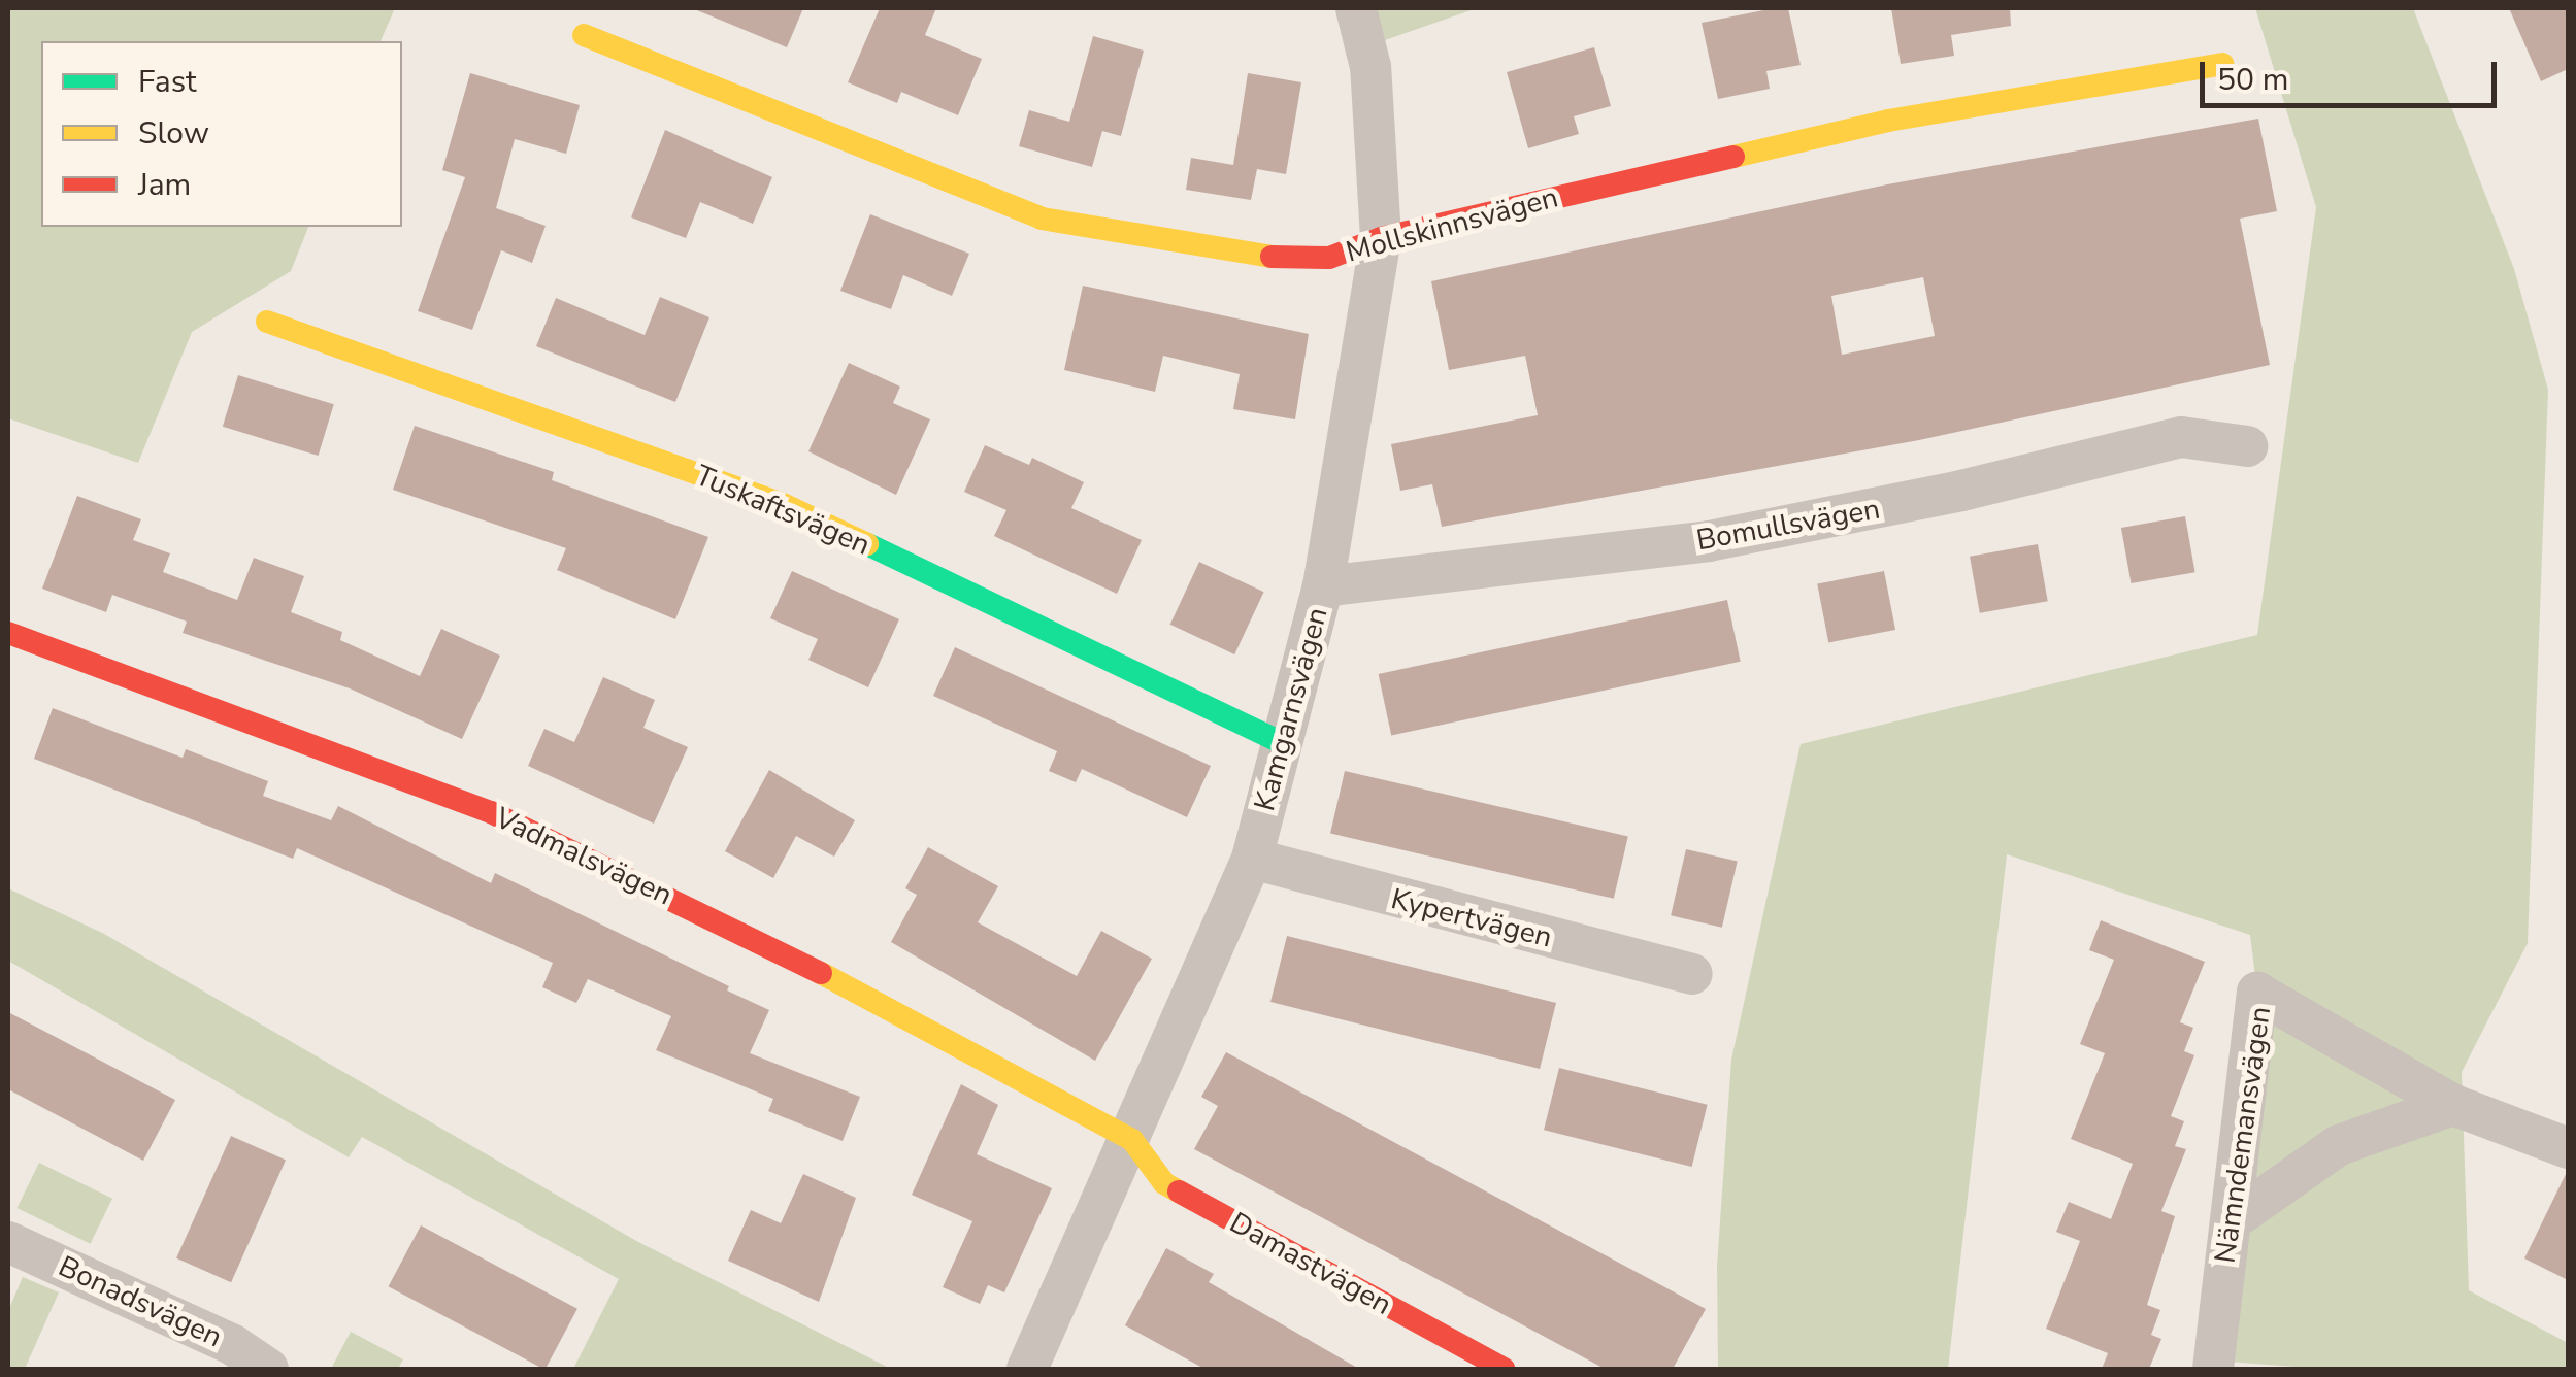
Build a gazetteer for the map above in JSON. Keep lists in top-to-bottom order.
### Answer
{
  "streets": {
    "street": [
      "Mollskinnsvägen",
      "Tuskaftsvägen",
      "Bomullsvägen",
      "Kamgarnsvägen",
      "Vadmalsvägen",
      "Kypertvägen",
      "Nämndemansvägen",
      "Damastvägen",
      "Bonadsvägen"
    ]
  },
  "crossings": [
    ["Mollskinnsvägen", "Kamgarnsvägen"],
    ["Tuskaftsvägen", "Kamgarnsvägen"],
    ["Bomullsvägen", "Kamgarnsvägen"],
    ["Kamgarnsvägen", "Vadmalsvägen"],
    ["Kamgarnsvägen", "Kypertvägen"],
    ["Kamgarnsvägen", "Damastvägen"],
    ["Vadmalsvägen", "Damastvägen"]
  ],
  "legend": ["Fast", "Slow", "Jam"],
  "scale_bar": "50 m"
}
